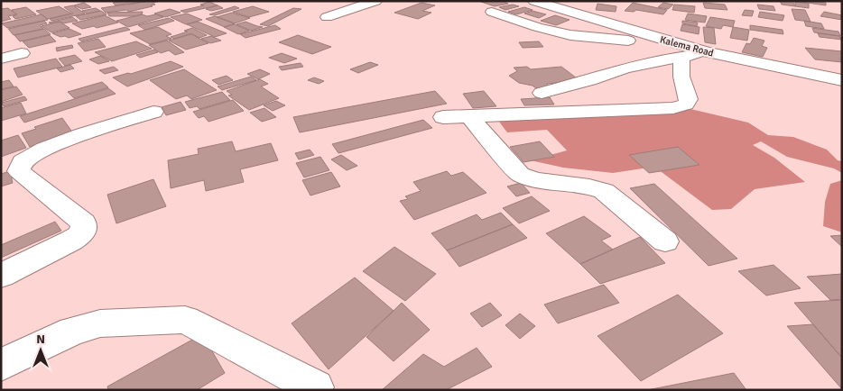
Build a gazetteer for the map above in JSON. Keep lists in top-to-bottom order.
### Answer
{
  "streets": {
    "street": ["Kalema Road"]
  },
  "north": "top"
}
